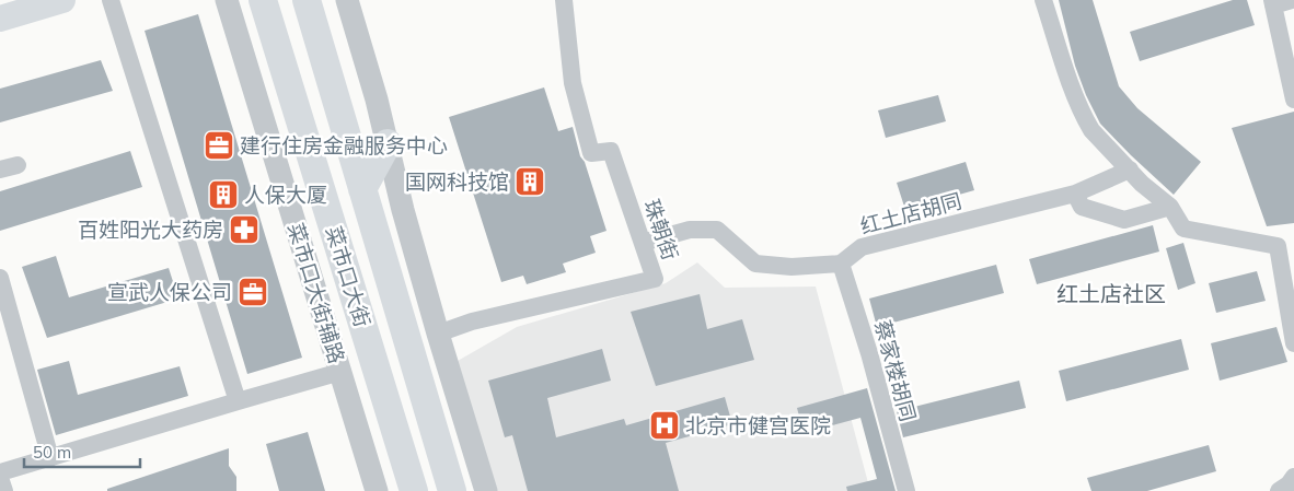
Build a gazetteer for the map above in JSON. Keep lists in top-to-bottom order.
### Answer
{
  "streets": {
    "main road": ["菜市口大街"],
    "street": [
      "红土店胡同",
      "珠朝街",
      "菜市口大街辅路",
      "蔡家楼胡同"
    ]
  },
  "crossings": [
    ["红土店胡同", "蔡家楼胡同"]
  ],
  "districts": ["红土店社区"],
  "places": {
    "office": ["建行住房金融服务中心", "宣武人保公司"],
    "building": ["国网科技馆", "人保大厦"],
    "pharmacy": ["百姓阳光大药房"],
    "hospital": ["北京市健宫医院"]
  },
  "scale_bar": "50 m"
}
